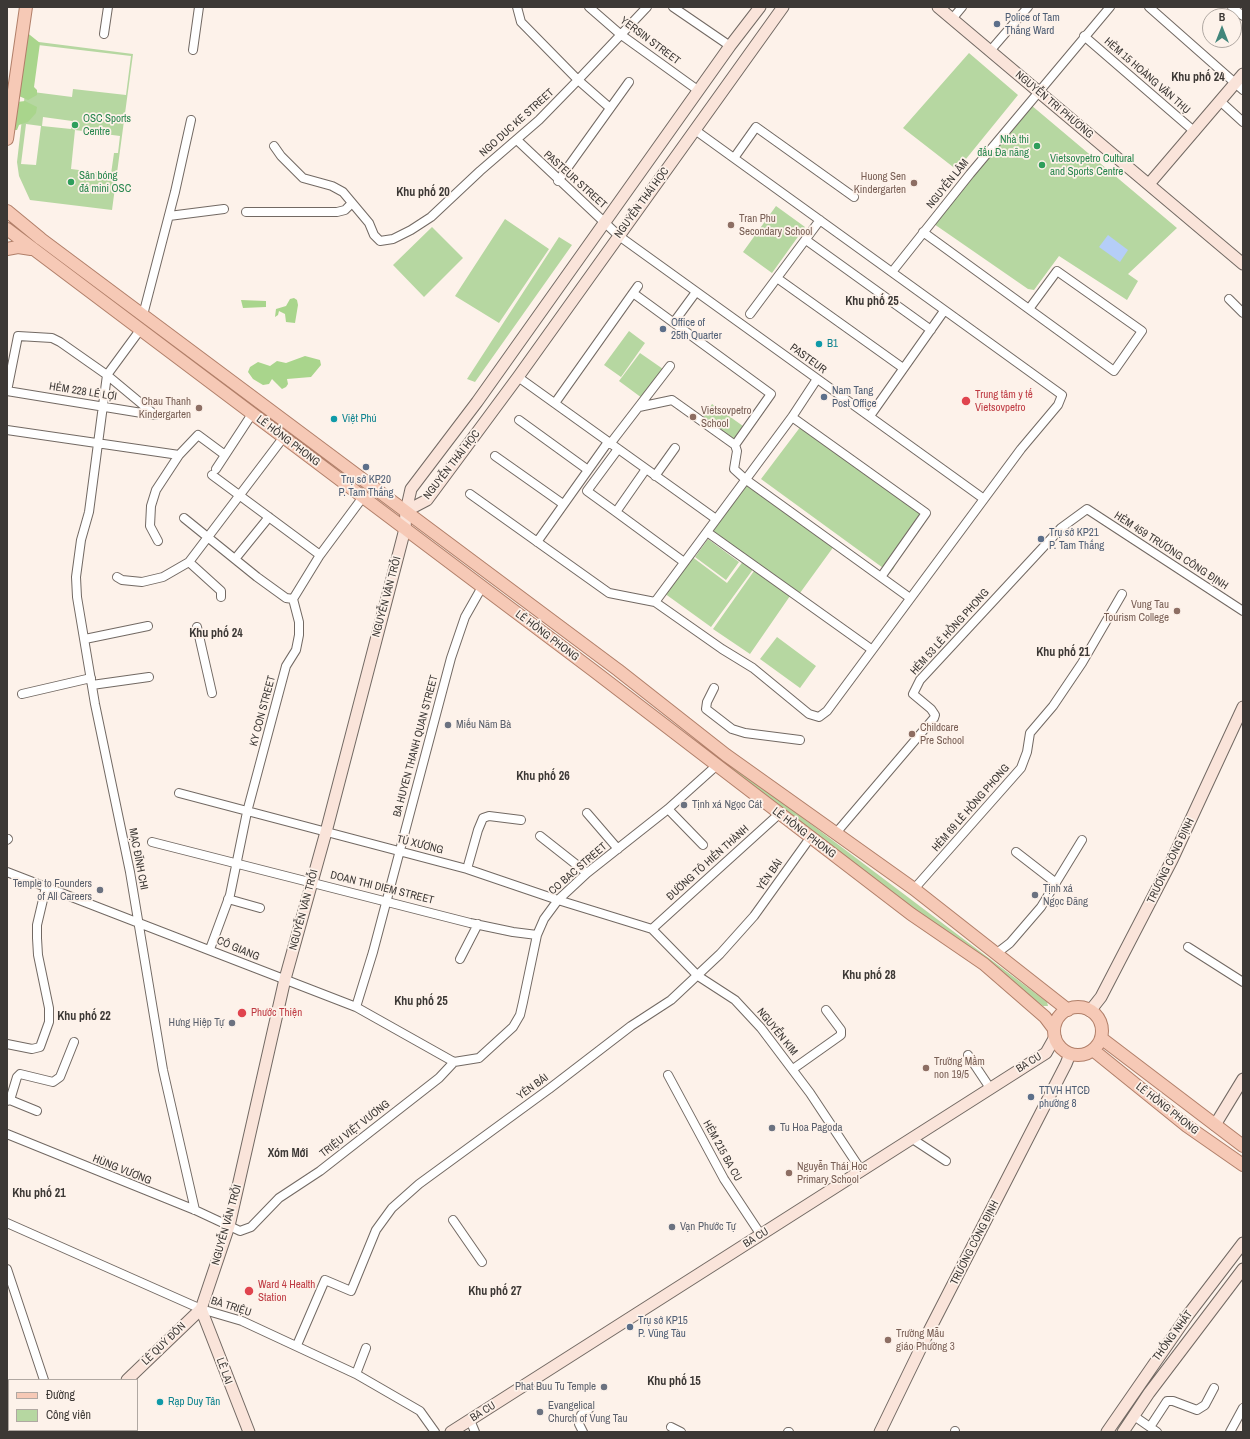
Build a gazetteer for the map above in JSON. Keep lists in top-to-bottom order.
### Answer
{
  "streets": {
    "main road": [
      "NGUYỄN TRI PHƯƠNG",
      "NGUYỄN THÁI HỌC",
      "LÊ HỒNG PHONG",
      "NGUYỄN VĂN TRỖI",
      "TRƯƠNG CÔNG ĐỊNH",
      "BA CU",
      "THỐNG NHẤT",
      "LÊ QUÝ ĐÔN",
      "LÊ LAI"
    ],
    "street": [
      "YERSIN STREET",
      "HẺM 15 HOÀNG VĂN THỤ",
      "NGO DUC KE STREET",
      "PASTEUR STREET",
      "NGUYỄN LÂM",
      "PASTEUR",
      "HẺM 228 LÊ LỢI",
      "HẺM 459 TRƯƠNG CÔNG ĐỊNH",
      "HẺM 53 LÊ HỒNG PHONG",
      "KY CON STREET",
      "BA HUYEN THANH QUAN STREET",
      "HẺM 69 LÊ HỒNG PHONG",
      "TÚ XƯƠNG",
      "MẠC ĐĨNH CHI",
      "ĐƯỜNG TÔ HIẾN THÀNH",
      "CO BAC STREET",
      "YÊN BÁI",
      "DOAN THI DIEM STREET",
      "CÔ GIANG",
      "NGUYỄN KIM",
      "TRIỆU VIỆT VƯƠNG",
      "HẺM 215 BA CU",
      "HÙNG VƯƠNG",
      "BÀ TRIỆU"
    ]
  },
  "crossings": [
    ["YERSIN STREET", "NGO DUC KE STREET"],
    ["YERSIN STREET", "NGUYỄN THÁI HỌC"],
    ["HẺM 15 HOÀNG VĂN THỤ", "NGUYỄN LÂM"],
    ["NGUYỄN TRI PHƯƠNG", "NGUYỄN LÂM"],
    ["NGO DUC KE STREET", "PASTEUR STREET"],
    ["PASTEUR STREET", "NGUYỄN THÁI HỌC"],
    ["PASTEUR STREET", "PASTEUR"],
    ["NGUYỄN THÁI HỌC", "PASTEUR"],
    ["NGUYỄN THÁI HỌC", "LÊ HỒNG PHONG"],
    ["NGUYỄN THÁI HỌC", "NGUYỄN VĂN TRỖI"],
    ["HẺM 228 LÊ LỢI", "MẠC ĐĨNH CHI"],
    ["LÊ HỒNG PHONG", "NGUYỄN VĂN TRỖI"],
    ["LÊ HỒNG PHONG", "HẺM 53 LÊ HỒNG PHONG"],
    ["LÊ HỒNG PHONG", "BA HUYEN THANH QUAN STREET"],
    ["LÊ HỒNG PHONG", "HẺM 69 LÊ HỒNG PHONG"],
    ["LÊ HỒNG PHONG", "TRƯƠNG CÔNG ĐỊNH"],
    ["LÊ HỒNG PHONG", "ĐƯỜNG TÔ HIẾN THÀNH"],
    ["LÊ HỒNG PHONG", "CO BAC STREET"],
    ["LÊ HỒNG PHONG", "YÊN BÁI"],
    ["LÊ HỒNG PHONG", "BA CU"],
    ["HẺM 459 TRƯƠNG CÔNG ĐỊNH", "HẺM 53 LÊ HỒNG PHONG"],
    ["NGUYỄN VĂN TRỖI", "TÚ XƯƠNG"],
    ["NGUYỄN VĂN TRỖI", "DOAN THI DIEM STREET"],
    ["NGUYỄN VĂN TRỖI", "CÔ GIANG"],
    ["NGUYỄN VĂN TRỖI", "TRIỆU VIỆT VƯƠNG"],
    ["NGUYỄN VĂN TRỖI", "HÙNG VƯƠNG"],
    ["NGUYỄN VĂN TRỖI", "BÀ TRIỆU"],
    ["NGUYỄN VĂN TRỖI", "LÊ QUÝ ĐÔN"],
    ["NGUYỄN VĂN TRỖI", "LÊ LAI"],
    ["KY CON STREET", "TÚ XƯƠNG"],
    ["KY CON STREET", "DOAN THI DIEM STREET"],
    ["KY CON STREET", "CÔ GIANG"],
    ["BA HUYEN THANH QUAN STREET", "TÚ XƯƠNG"],
    ["BA HUYEN THANH QUAN STREET", "DOAN THI DIEM STREET"],
    ["BA HUYEN THANH QUAN STREET", "CÔ GIANG"],
    ["TÚ XƯƠNG", "ĐƯỜNG TÔ HIẾN THÀNH"],
    ["TÚ XƯƠNG", "CO BAC STREET"],
    ["TÚ XƯƠNG", "NGUYỄN KIM"],
    ["MẠC ĐĨNH CHI", "CÔ GIANG"],
    ["MẠC ĐĨNH CHI", "HÙNG VƯƠNG"],
    ["TRƯƠNG CÔNG ĐỊNH", "BA CU"],
    ["ĐƯỜNG TÔ HIẾN THÀNH", "NGUYỄN KIM"],
    ["CO BAC STREET", "DOAN THI DIEM STREET"],
    ["CO BAC STREET", "CÔ GIANG"],
    ["CO BAC STREET", "TRIỆU VIỆT VƯƠNG"],
    ["YÊN BÁI", "NGUYỄN KIM"],
    ["YÊN BÁI", "BÀ TRIỆU"],
    ["CÔ GIANG", "TRIỆU VIỆT VƯƠNG"],
    ["NGUYỄN KIM", "BA CU"],
    ["BA CU", "HẺM 215 BA CU"],
    ["TRIỆU VIỆT VƯƠNG", "HÙNG VƯƠNG"],
    ["BÀ TRIỆU", "LÊ QUÝ ĐÔN"],
    ["BÀ TRIỆU", "LÊ LAI"],
    ["LÊ QUÝ ĐÔN", "LÊ LAI"]
  ],
  "districts": [
    "Khu phố 24",
    "Khu phố 20",
    "Khu phố 25",
    "Khu phố 24",
    "Khu phố 21",
    "Khu phố 26",
    "Khu phố 28",
    "Khu phố 25",
    "Khu phố 22",
    "Xóm Mới",
    "Khu phố 21",
    "Khu phố 27",
    "Khu phố 15"
  ],
  "places": [
    "Police of Tam Thắng Ward",
    "OSC Sports Centre",
    "Nhà thi đấu Đa năng",
    "Vietsovpetro Cultural and Sports Centre",
    "Sân bóng đá mini OSC",
    "Huong Sen Kindergarten",
    "Tran Phu Secondary School",
    "Office of 25th Quarter",
    "B1",
    "Nam Tang Post Office",
    "Trung tâm y tế Vietsovpetro",
    "Chau Thanh Kindergarten",
    "Vietsovpetro School",
    "Việt Phú",
    "Trụ sở KP20 P. Tam Thắng",
    "Trụ sở KP21 P. Tam Thắng",
    "Vung Tau Tourism College",
    "Miếu Năm Bà",
    "Childcare Pre School",
    "Tịnh xá Ngọc Cát",
    "Temple to Founders of All Careers",
    "Tịnh xá Ngọc Đăng",
    "Phước Thiện",
    "Hưng Hiệp Tự",
    "Trường Mầm non 19/5",
    "TTVH HTCĐ phường 8",
    "Tu Hoa Pagoda",
    "Nguyễn Thái Học Primary School",
    "Vạn Phước Tự",
    "Ward 4 Health Station",
    "Trụ sở KP15 P. Vũng Tàu",
    "Trường Mẫu giáo Phường 3",
    "Phat Buu Tu Temple",
    "Rạp Duy Tân",
    "Evangelical Church of Vung Tau"
  ],
  "legend": ["Đường", "Công viên"],
  "north": "top"
}
